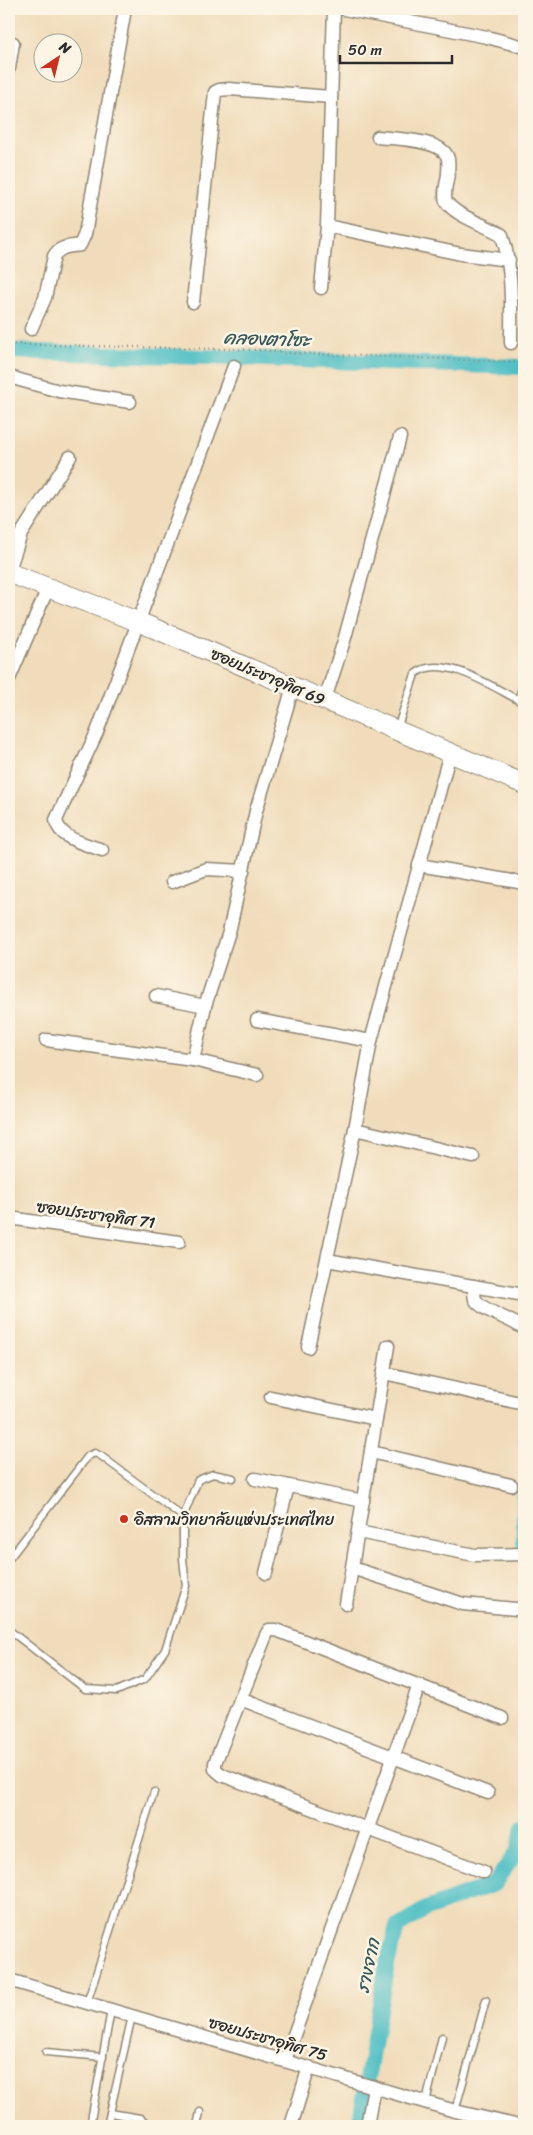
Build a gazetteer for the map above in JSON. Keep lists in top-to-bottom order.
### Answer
{
  "streets": {
    "street": ["ซอยประชาอุทิศ 69", "ซอยประชาอุทิศ 71", "ซอยประชาอุทิศ 75"]
  },
  "water": ["คลองตาโซะ", "รางจาก"],
  "places": ["อิสลามวิทยาลัยแห่งประเทศไทย"],
  "scale_bar": "50 m",
  "north": "top right"
}
